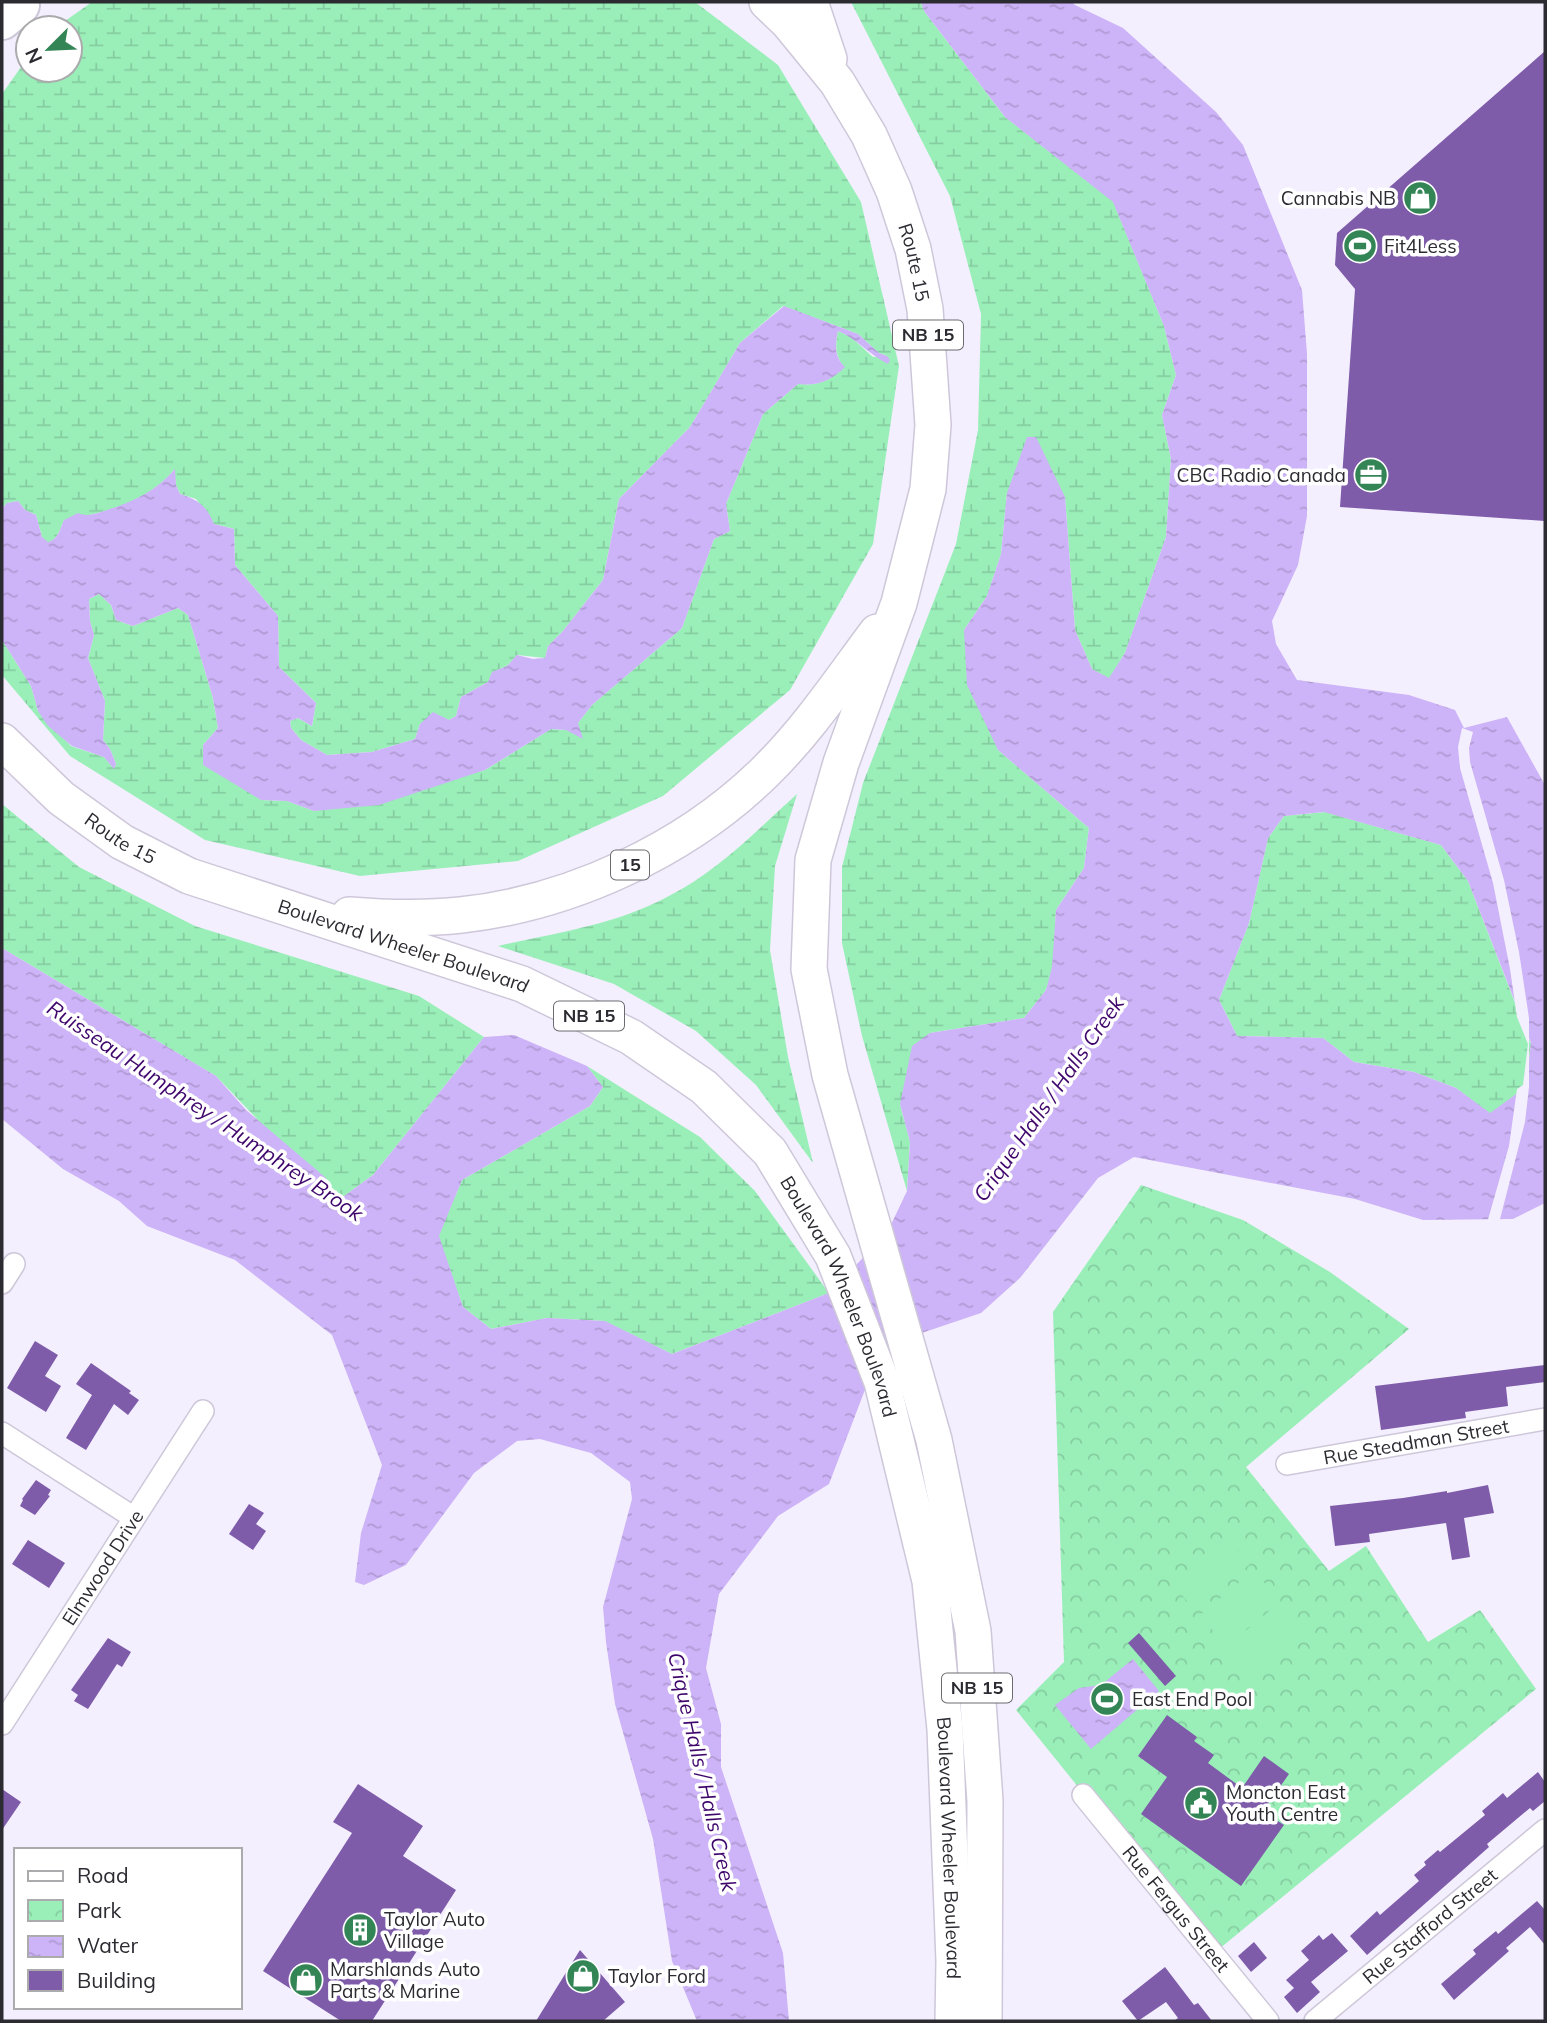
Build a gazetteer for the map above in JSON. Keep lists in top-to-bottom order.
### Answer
{
  "streets": {
    "highway": [
      "Route 15",
      "NB 15",
      "15",
      "Boulevard Wheeler Boulevard"
    ],
    "street": [
      "Rue Steadman Street",
      "Elmwood Drive",
      "Rue Fergus Street",
      "Rue Stafford Street"
    ]
  },
  "crossings": [
    ["Route 15", "NB 15"],
    ["Route 15", "15"],
    ["Route 15", "Boulevard Wheeler Boulevard"],
    ["15", "Boulevard Wheeler Boulevard"]
  ],
  "water": ["Crique Halls / Halls Creek", "Ruisseau Humphrey / Humphrey Brook"],
  "places": {
    "shop": ["Cannabis NB", "Taylor Ford", "Marshlands Auto Parts & Marine"],
    "sports": ["Fit4Less", "East End Pool"],
    "office": ["CBC Radio Canada"],
    "public building": ["Moncton East Youth Centre"],
    "building": ["Taylor Auto Village"]
  },
  "legend": [
    "Road",
    "Park",
    "Water",
    "Building"
  ],
  "north": "bottom left"
}
